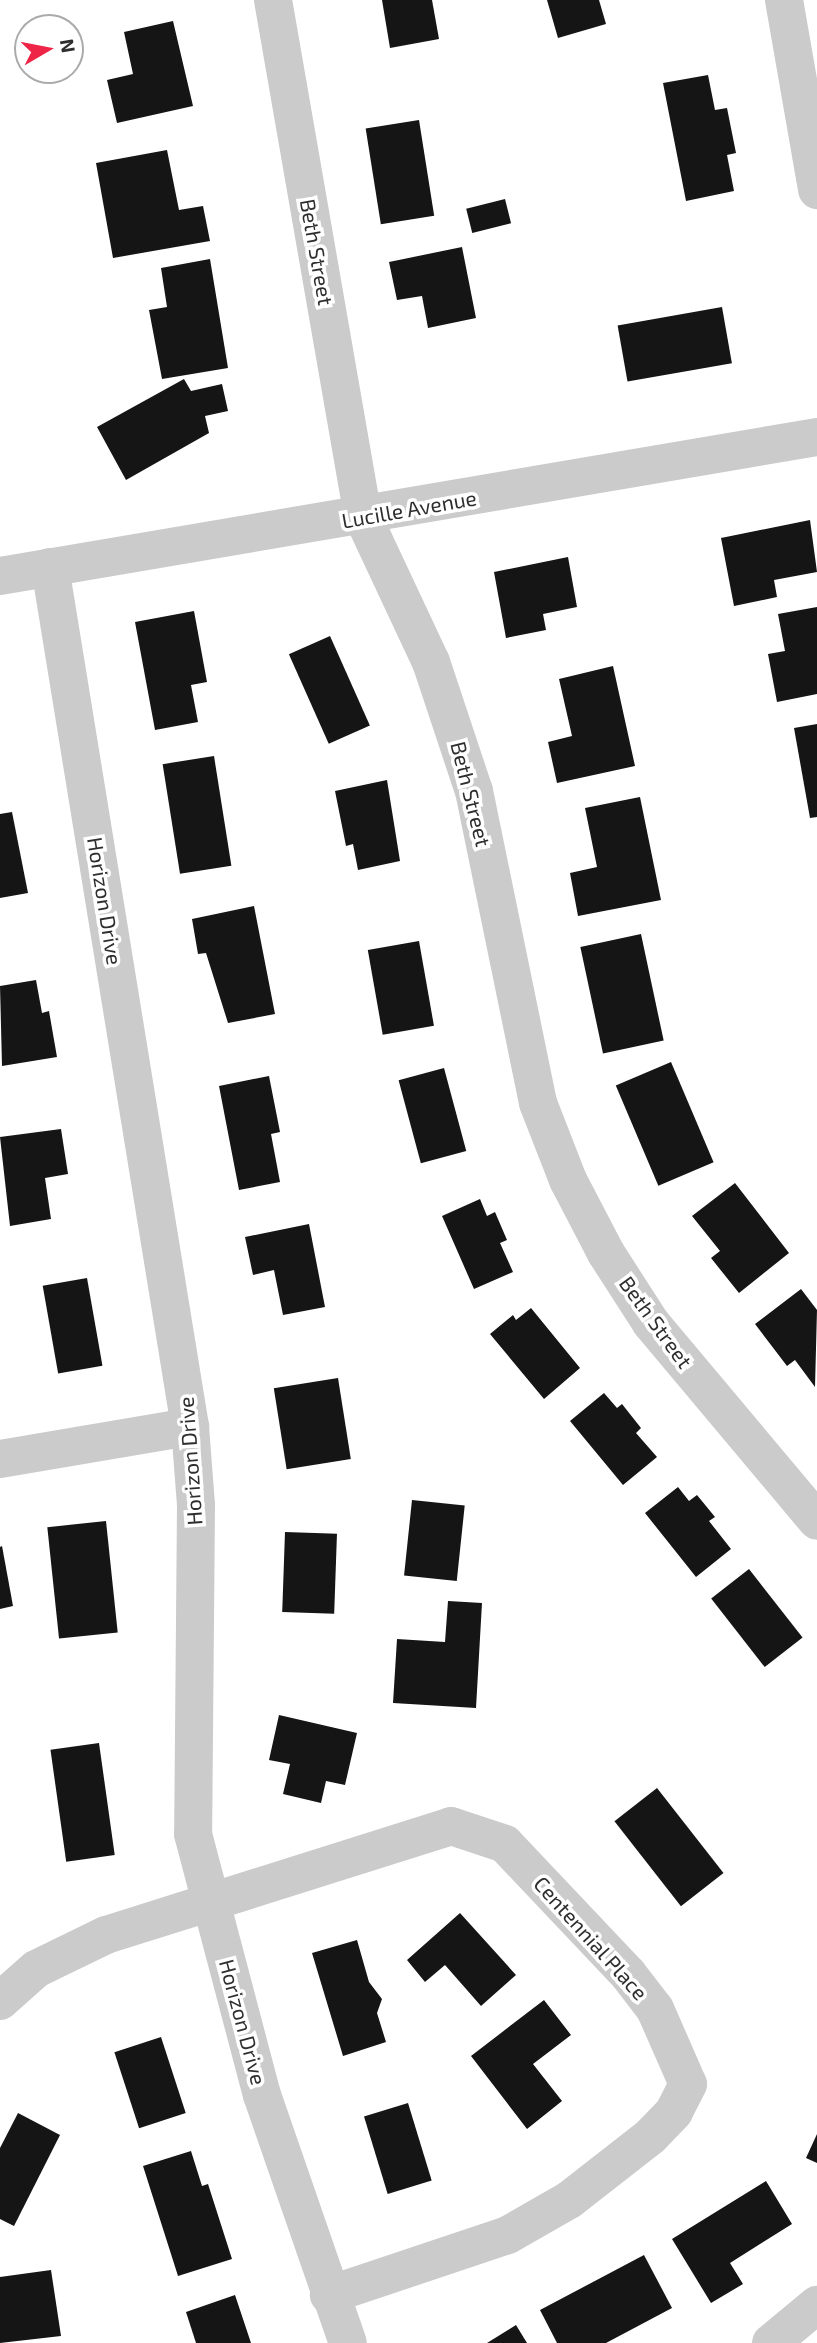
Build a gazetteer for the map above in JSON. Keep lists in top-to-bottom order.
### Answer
{
  "streets": {
    "street": [
      "Beth Street",
      "Lucille Avenue",
      "Horizon Drive",
      "Centennial Place"
    ]
  },
  "crossings": [
    ["Beth Street", "Lucille Avenue"],
    ["Lucille Avenue", "Horizon Drive"],
    ["Horizon Drive", "Centennial Place"]
  ],
  "north": "right"
}
